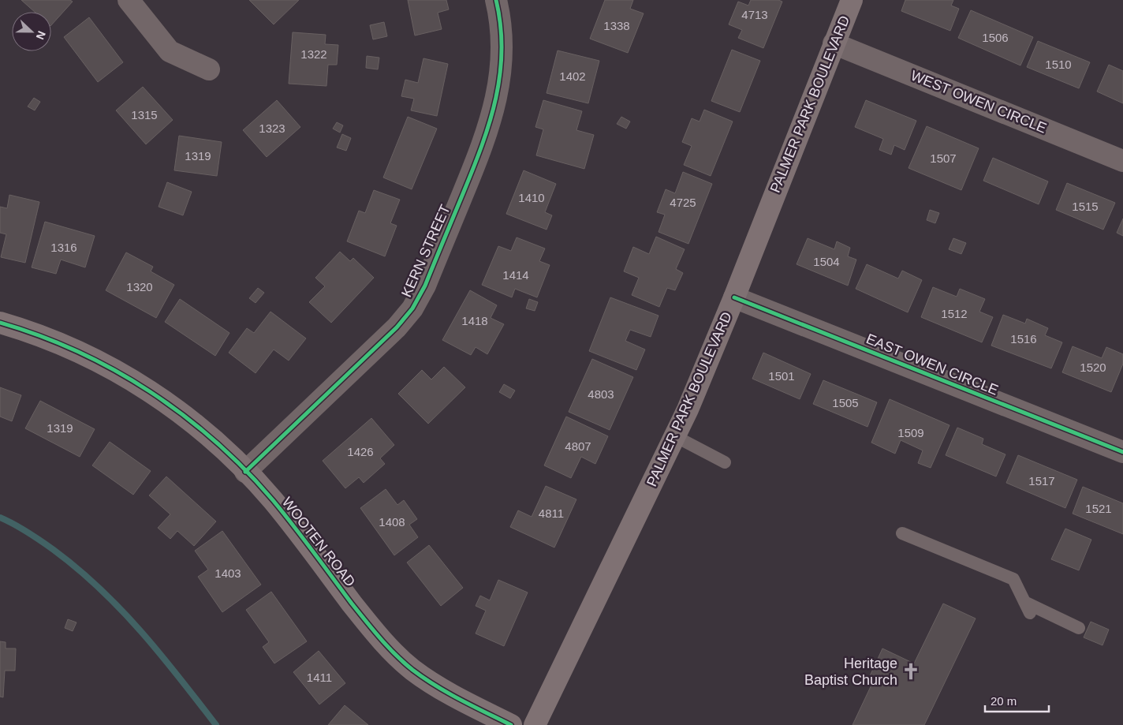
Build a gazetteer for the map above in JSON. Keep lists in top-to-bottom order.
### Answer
{
  "streets": {
    "main road": ["PALMER PARK BOULEVARD", "WOOTEN ROAD"],
    "street": ["WEST OWEN CIRCLE", "KERN STREET", "EAST OWEN CIRCLE"]
  },
  "crossings": [
    ["WEST OWEN CIRCLE", "PALMER PARK BOULEVARD"],
    ["PALMER PARK BOULEVARD", "EAST OWEN CIRCLE"],
    ["KERN STREET", "WOOTEN ROAD"]
  ],
  "places": {
    "church": ["Heritage Baptist Church"]
  },
  "house_numbers": [
    "4713",
    "1338",
    "1506",
    "1322",
    "1510",
    "1402",
    "1315",
    "1323",
    "1319",
    "1507",
    "1410",
    "4725",
    "1515",
    "1316",
    "1504",
    "1414",
    "1320",
    "1512",
    "1418",
    "1516",
    "1520",
    "1501",
    "4803",
    "1505",
    "1319",
    "1509",
    "4807",
    "1426",
    "1517",
    "1521",
    "4811",
    "1408",
    "1403",
    "1411"
  ],
  "scale_bar": "20 m",
  "north": "right"
}
